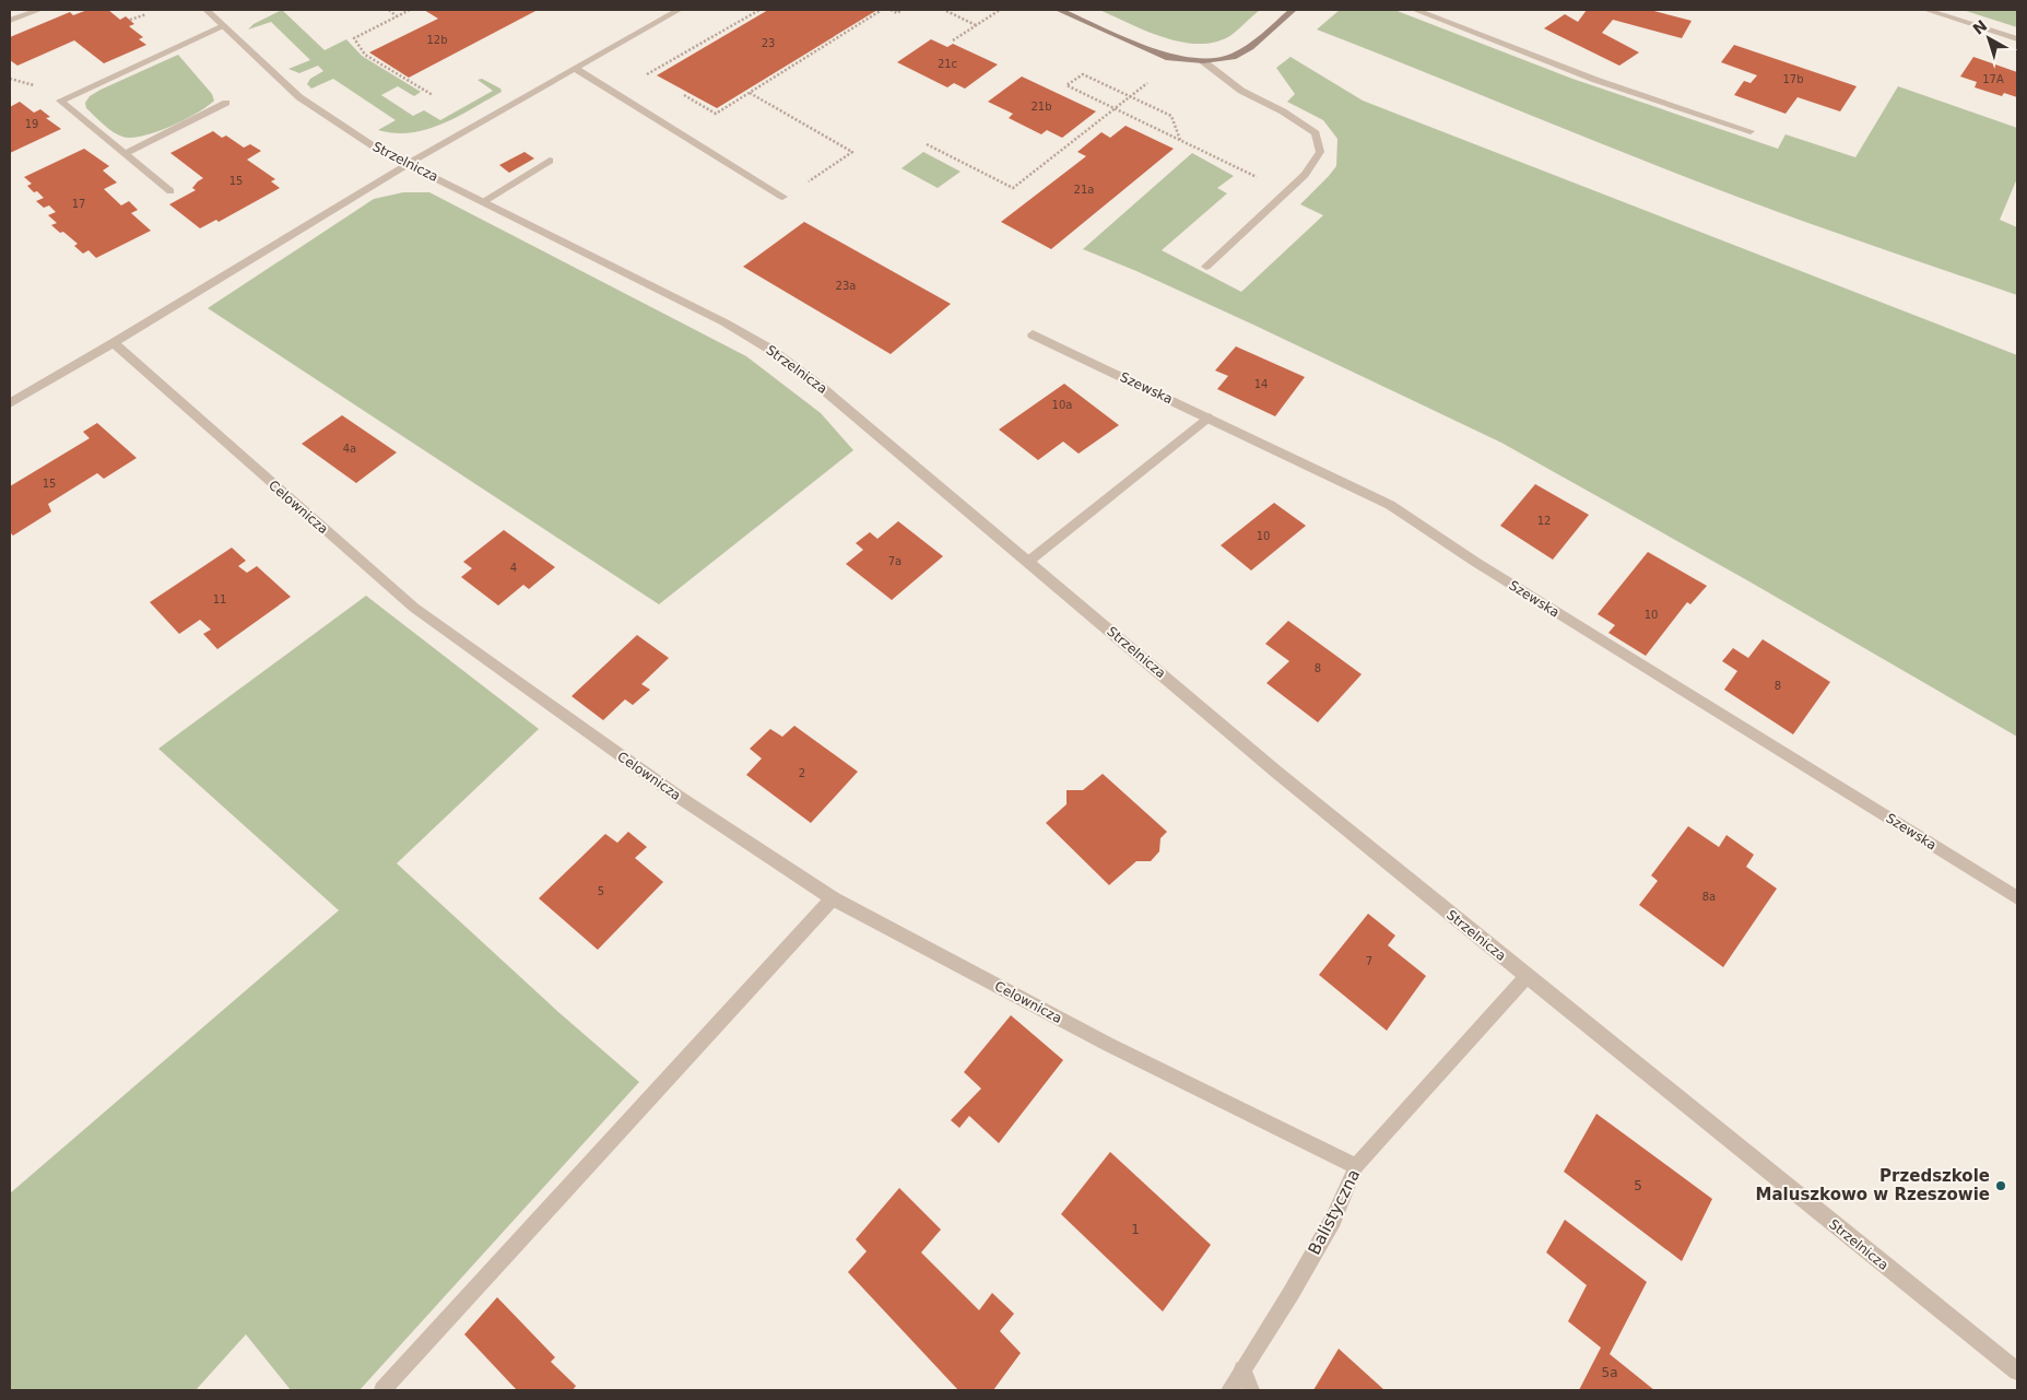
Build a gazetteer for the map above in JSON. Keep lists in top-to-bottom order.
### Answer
{
  "streets": {
    "street": [
      "Strzelnicza",
      "Szewska",
      "Celownicza",
      "Balistyczna"
    ]
  },
  "crossings": [
    ["Strzelnicza", "Balistyczna"],
    ["Celownicza", "Balistyczna"]
  ],
  "places": ["Przedszkole Maluszkowo w Rzeszowie"],
  "house_numbers": [
    "12b",
    "23",
    "21c",
    "17b",
    "17A",
    "21b",
    "19",
    "15",
    "21a",
    "17",
    "23a",
    "14",
    "10a",
    "4a",
    "15",
    "12",
    "10",
    "7a",
    "4",
    "11",
    "10",
    "8",
    "8",
    "2",
    "5",
    "8a",
    "7",
    "5",
    "1",
    "5a"
  ],
  "north": "top left"
}
